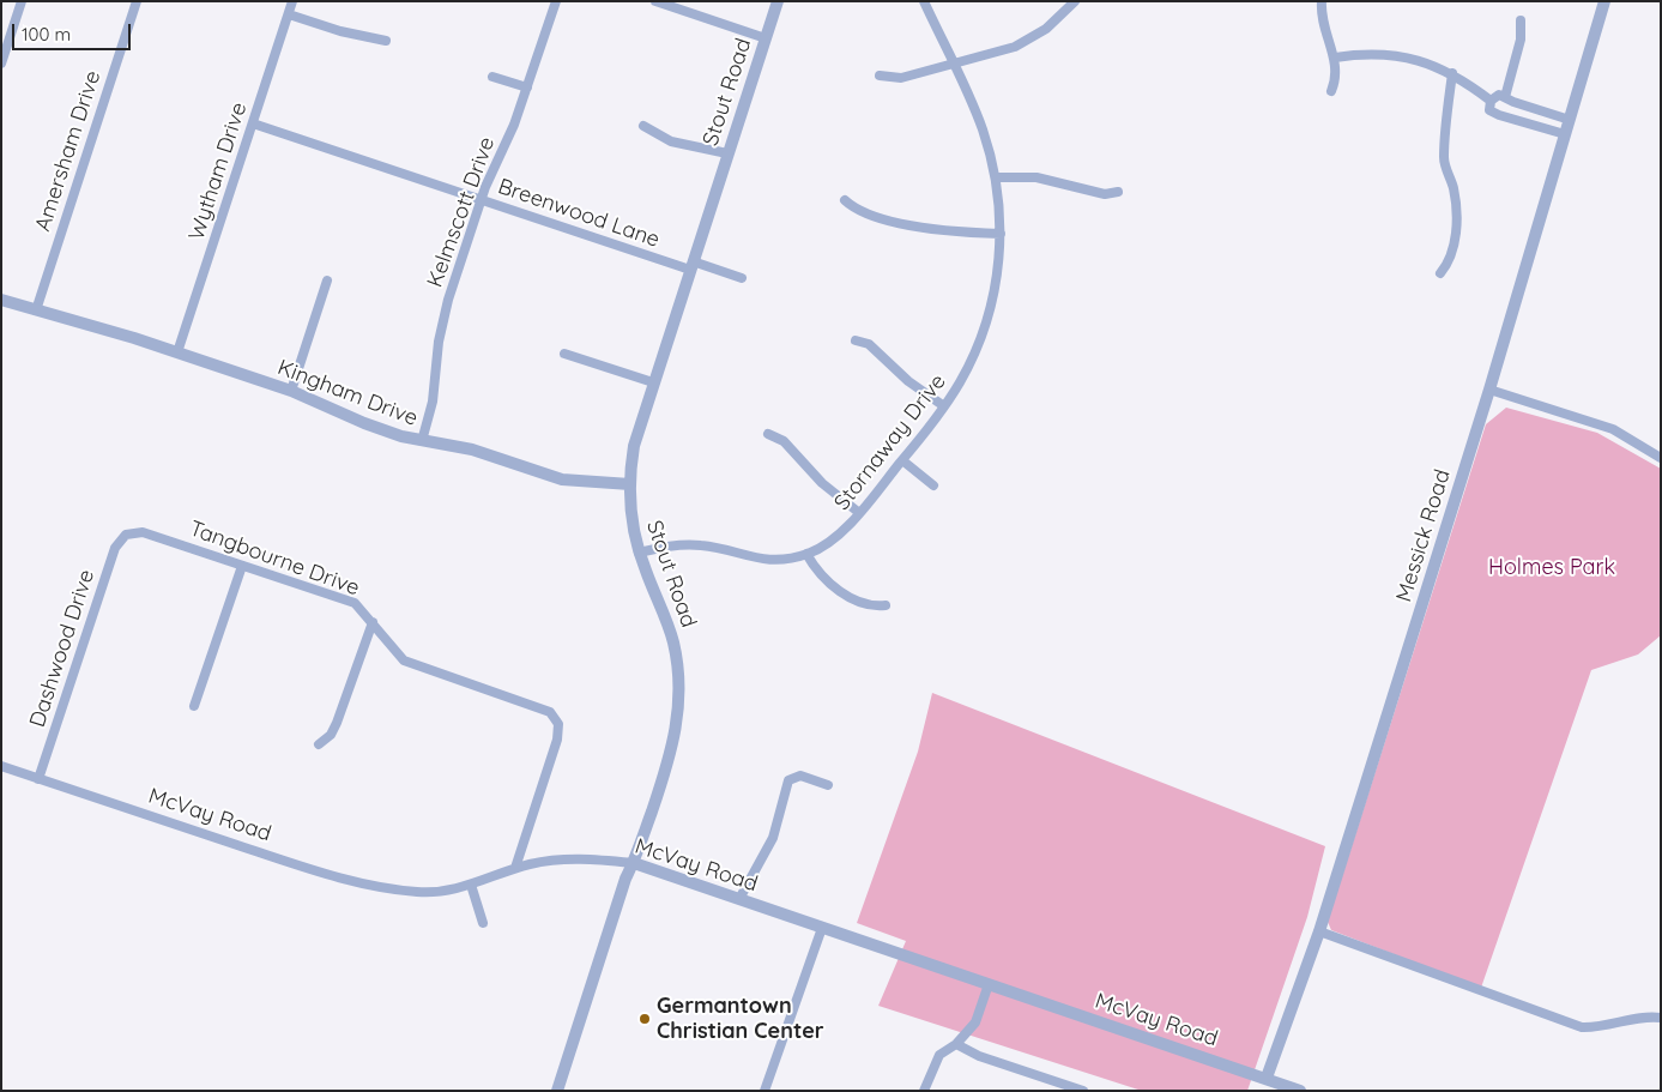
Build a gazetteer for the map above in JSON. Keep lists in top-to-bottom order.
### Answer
{
  "streets": {
    "street": [
      "Stout Road",
      "Amersham Drive",
      "Wytham Drive",
      "Kelmscott Drive",
      "Breenwood Lane",
      "Kingham Drive",
      "Stornaway Drive",
      "Messick Road",
      "Tangbourne Drive",
      "Dashwood Drive",
      "McVay Road"
    ]
  },
  "crossings": [
    ["Stout Road", "Breenwood Lane"],
    ["Stout Road", "Kingham Drive"],
    ["Stout Road", "Stornaway Drive"],
    ["Stout Road", "McVay Road"],
    ["Amersham Drive", "Kingham Drive"],
    ["Wytham Drive", "Breenwood Lane"],
    ["Wytham Drive", "Kingham Drive"],
    ["Kelmscott Drive", "Breenwood Lane"],
    ["Kelmscott Drive", "Kingham Drive"],
    ["Messick Road", "McVay Road"],
    ["Tangbourne Drive", "Dashwood Drive"],
    ["Tangbourne Drive", "McVay Road"],
    ["Dashwood Drive", "McVay Road"]
  ],
  "parks": ["Holmes Park"],
  "places": ["Germantown Christian Center"],
  "scale_bar": "100 m"
}
